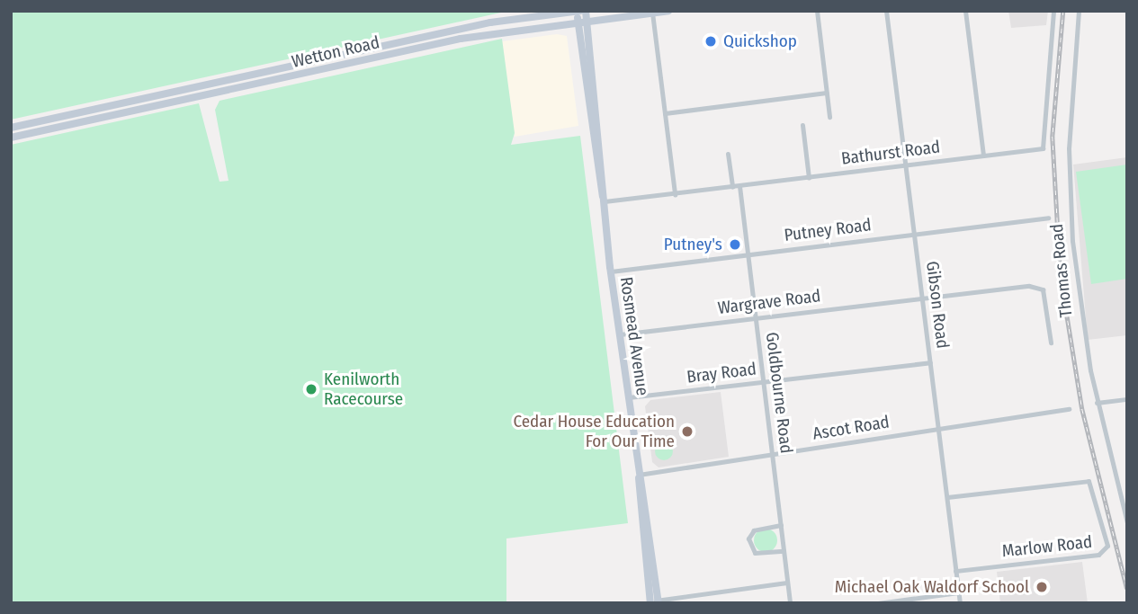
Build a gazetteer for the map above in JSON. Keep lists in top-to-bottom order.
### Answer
{
  "streets": {
    "main road": ["Wetton Road", "Rosmead Avenue"],
    "street": [
      "Bathurst Road",
      "Putney Road",
      "Thomas Road",
      "Wargrave Road",
      "Gibson Road",
      "Bray Road",
      "Goldbourne Road",
      "Ascot Road",
      "Marlow Road"
    ]
  },
  "crossings": [
    ["Wetton Road", "Rosmead Avenue"],
    ["Bathurst Road", "Gibson Road"],
    ["Bathurst Road", "Rosmead Avenue"],
    ["Bathurst Road", "Goldbourne Road"],
    ["Putney Road", "Gibson Road"],
    ["Putney Road", "Rosmead Avenue"],
    ["Putney Road", "Goldbourne Road"],
    ["Wargrave Road", "Gibson Road"],
    ["Wargrave Road", "Rosmead Avenue"],
    ["Wargrave Road", "Goldbourne Road"],
    ["Gibson Road", "Bray Road"],
    ["Gibson Road", "Ascot Road"],
    ["Gibson Road", "Marlow Road"],
    ["Rosmead Avenue", "Bray Road"],
    ["Rosmead Avenue", "Ascot Road"],
    ["Bray Road", "Goldbourne Road"],
    ["Goldbourne Road", "Ascot Road"]
  ],
  "places": [
    "Quickshop",
    "Putney's",
    "Kenilworth Racecourse",
    "Cedar House Education For Our Time",
    "Michael Oak Waldorf School"
  ]
}
